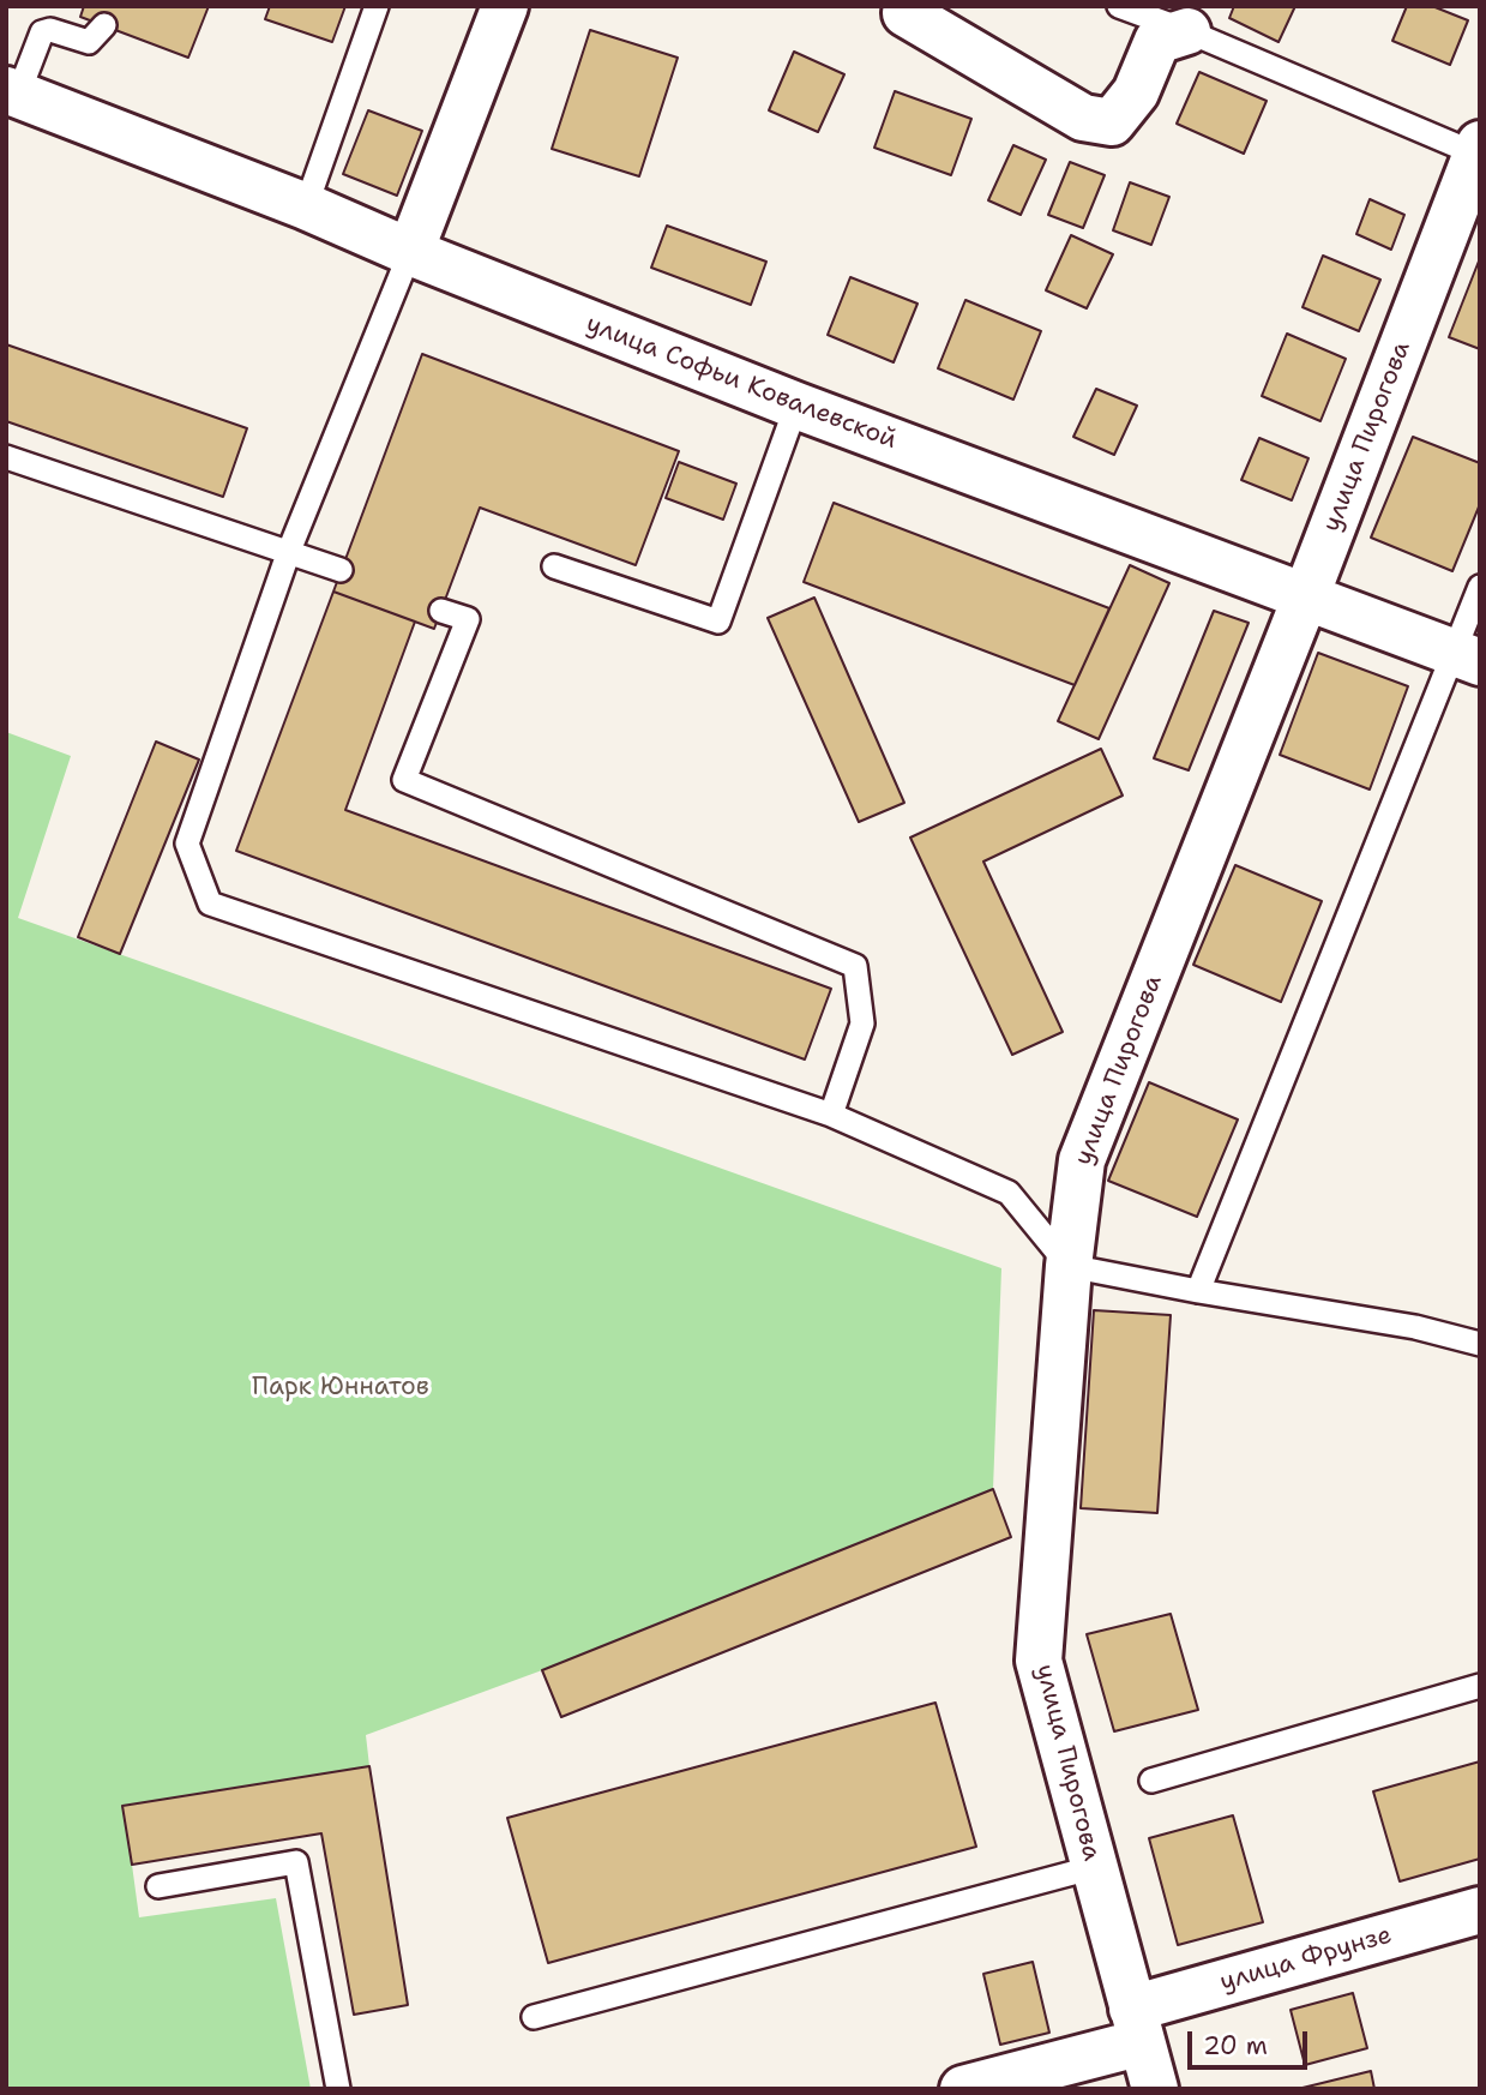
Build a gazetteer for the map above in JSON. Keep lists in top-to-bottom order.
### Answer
{
  "streets": {
    "street": ["улица Софьи Ковалевской", "улица Пирогова", "улица Фрунзе"]
  },
  "crossings": [
    ["улица Софьи Ковалевской", "улица Пирогова"],
    ["улица Пирогова", "улица Фрунзе"]
  ],
  "parks": ["Парк Юннатов"],
  "scale_bar": "20 m"
}
